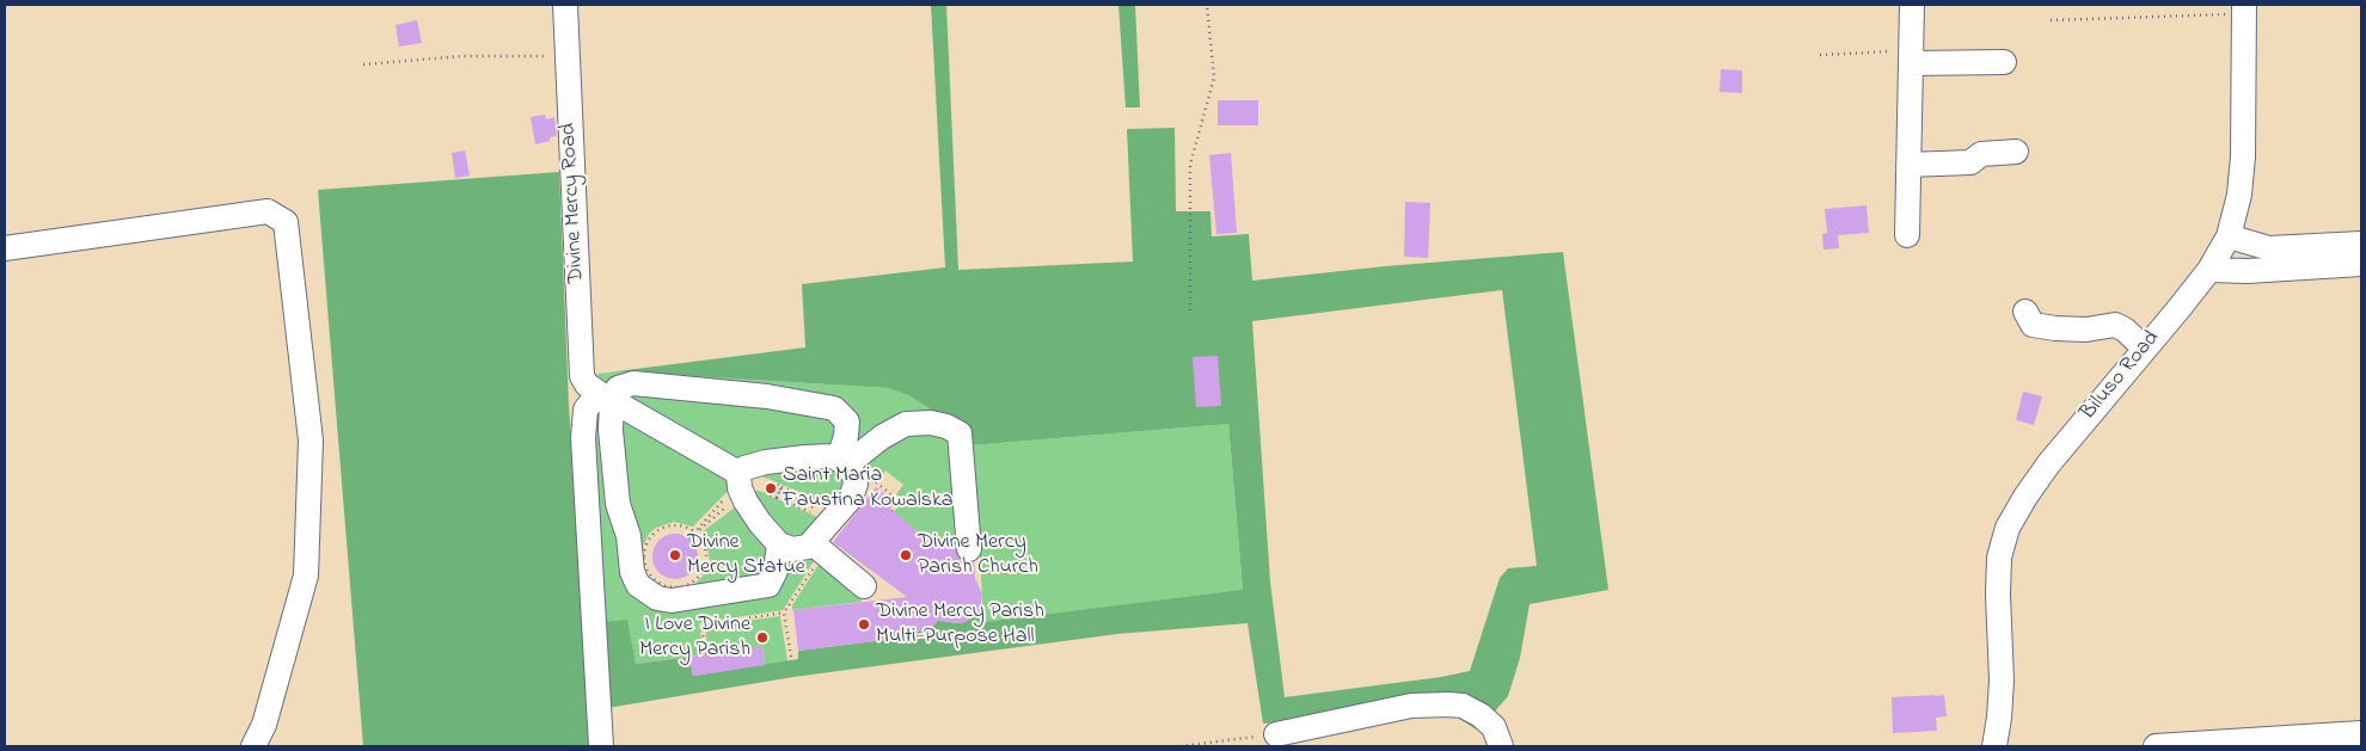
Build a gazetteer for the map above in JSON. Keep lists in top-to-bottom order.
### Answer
{
  "streets": {
    "street": ["Divine Mercy Road", "Biluso Road"]
  },
  "places": [
    "Saint Maria Faustina Kowalska",
    "Divine Mercy Statue",
    "Divine Mercy Parish Church",
    "Divine Mercy Parish Multi-Purpose Hall",
    "I Love Divine Mercy Parish"
  ]
}
